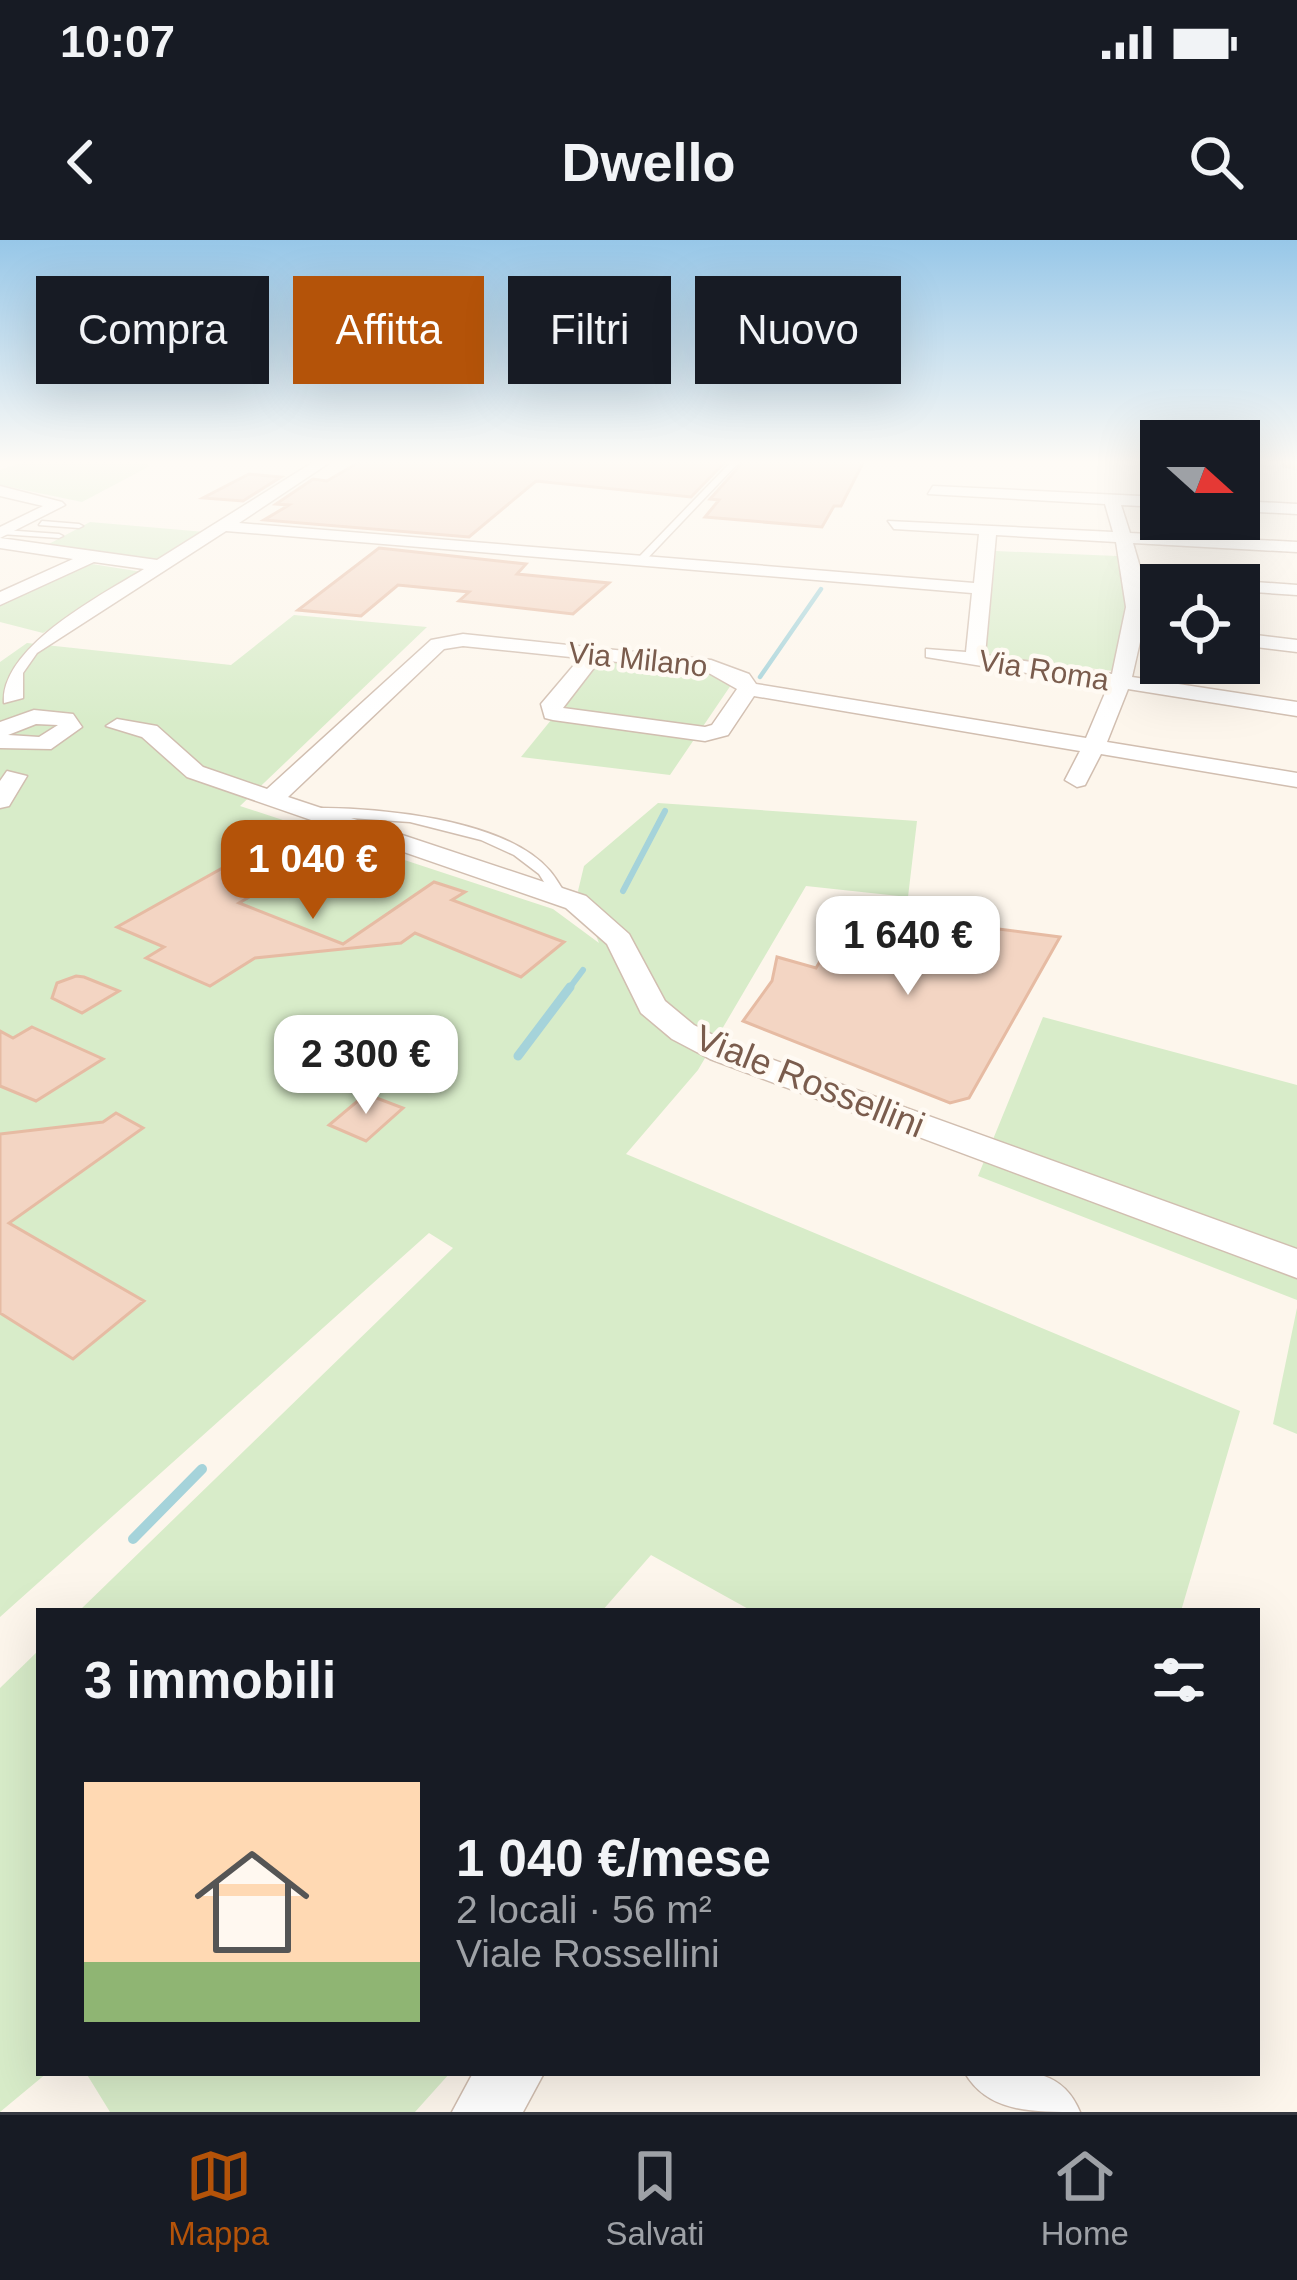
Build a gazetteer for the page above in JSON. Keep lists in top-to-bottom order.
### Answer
{
  "streets": {
    "street": ["Via Milano", "Via Roma", "Viale Rossellini"]
  },
  "crossings": [
    ["Via Milano", "Viale Rossellini"]
  ],
  "north": "right",
  "page": {
    "status": "10:07",
    "header": "Dwello",
    "chip": [
      "Compra",
      "Affitta",
      "Filtri",
      "Nuovo"
    ],
    "price": ["1 040 €", "1 640 €", "2 300 €"],
    "heading": "3 immobili",
    "list": [
      {
        "name": "1 040 €/mese",
        "note": "2 locali · 56 m² · Viale Rossellini"
      }
    ],
    "tabs": ["Mappa", "Salvati", "Home"]
  }
}
